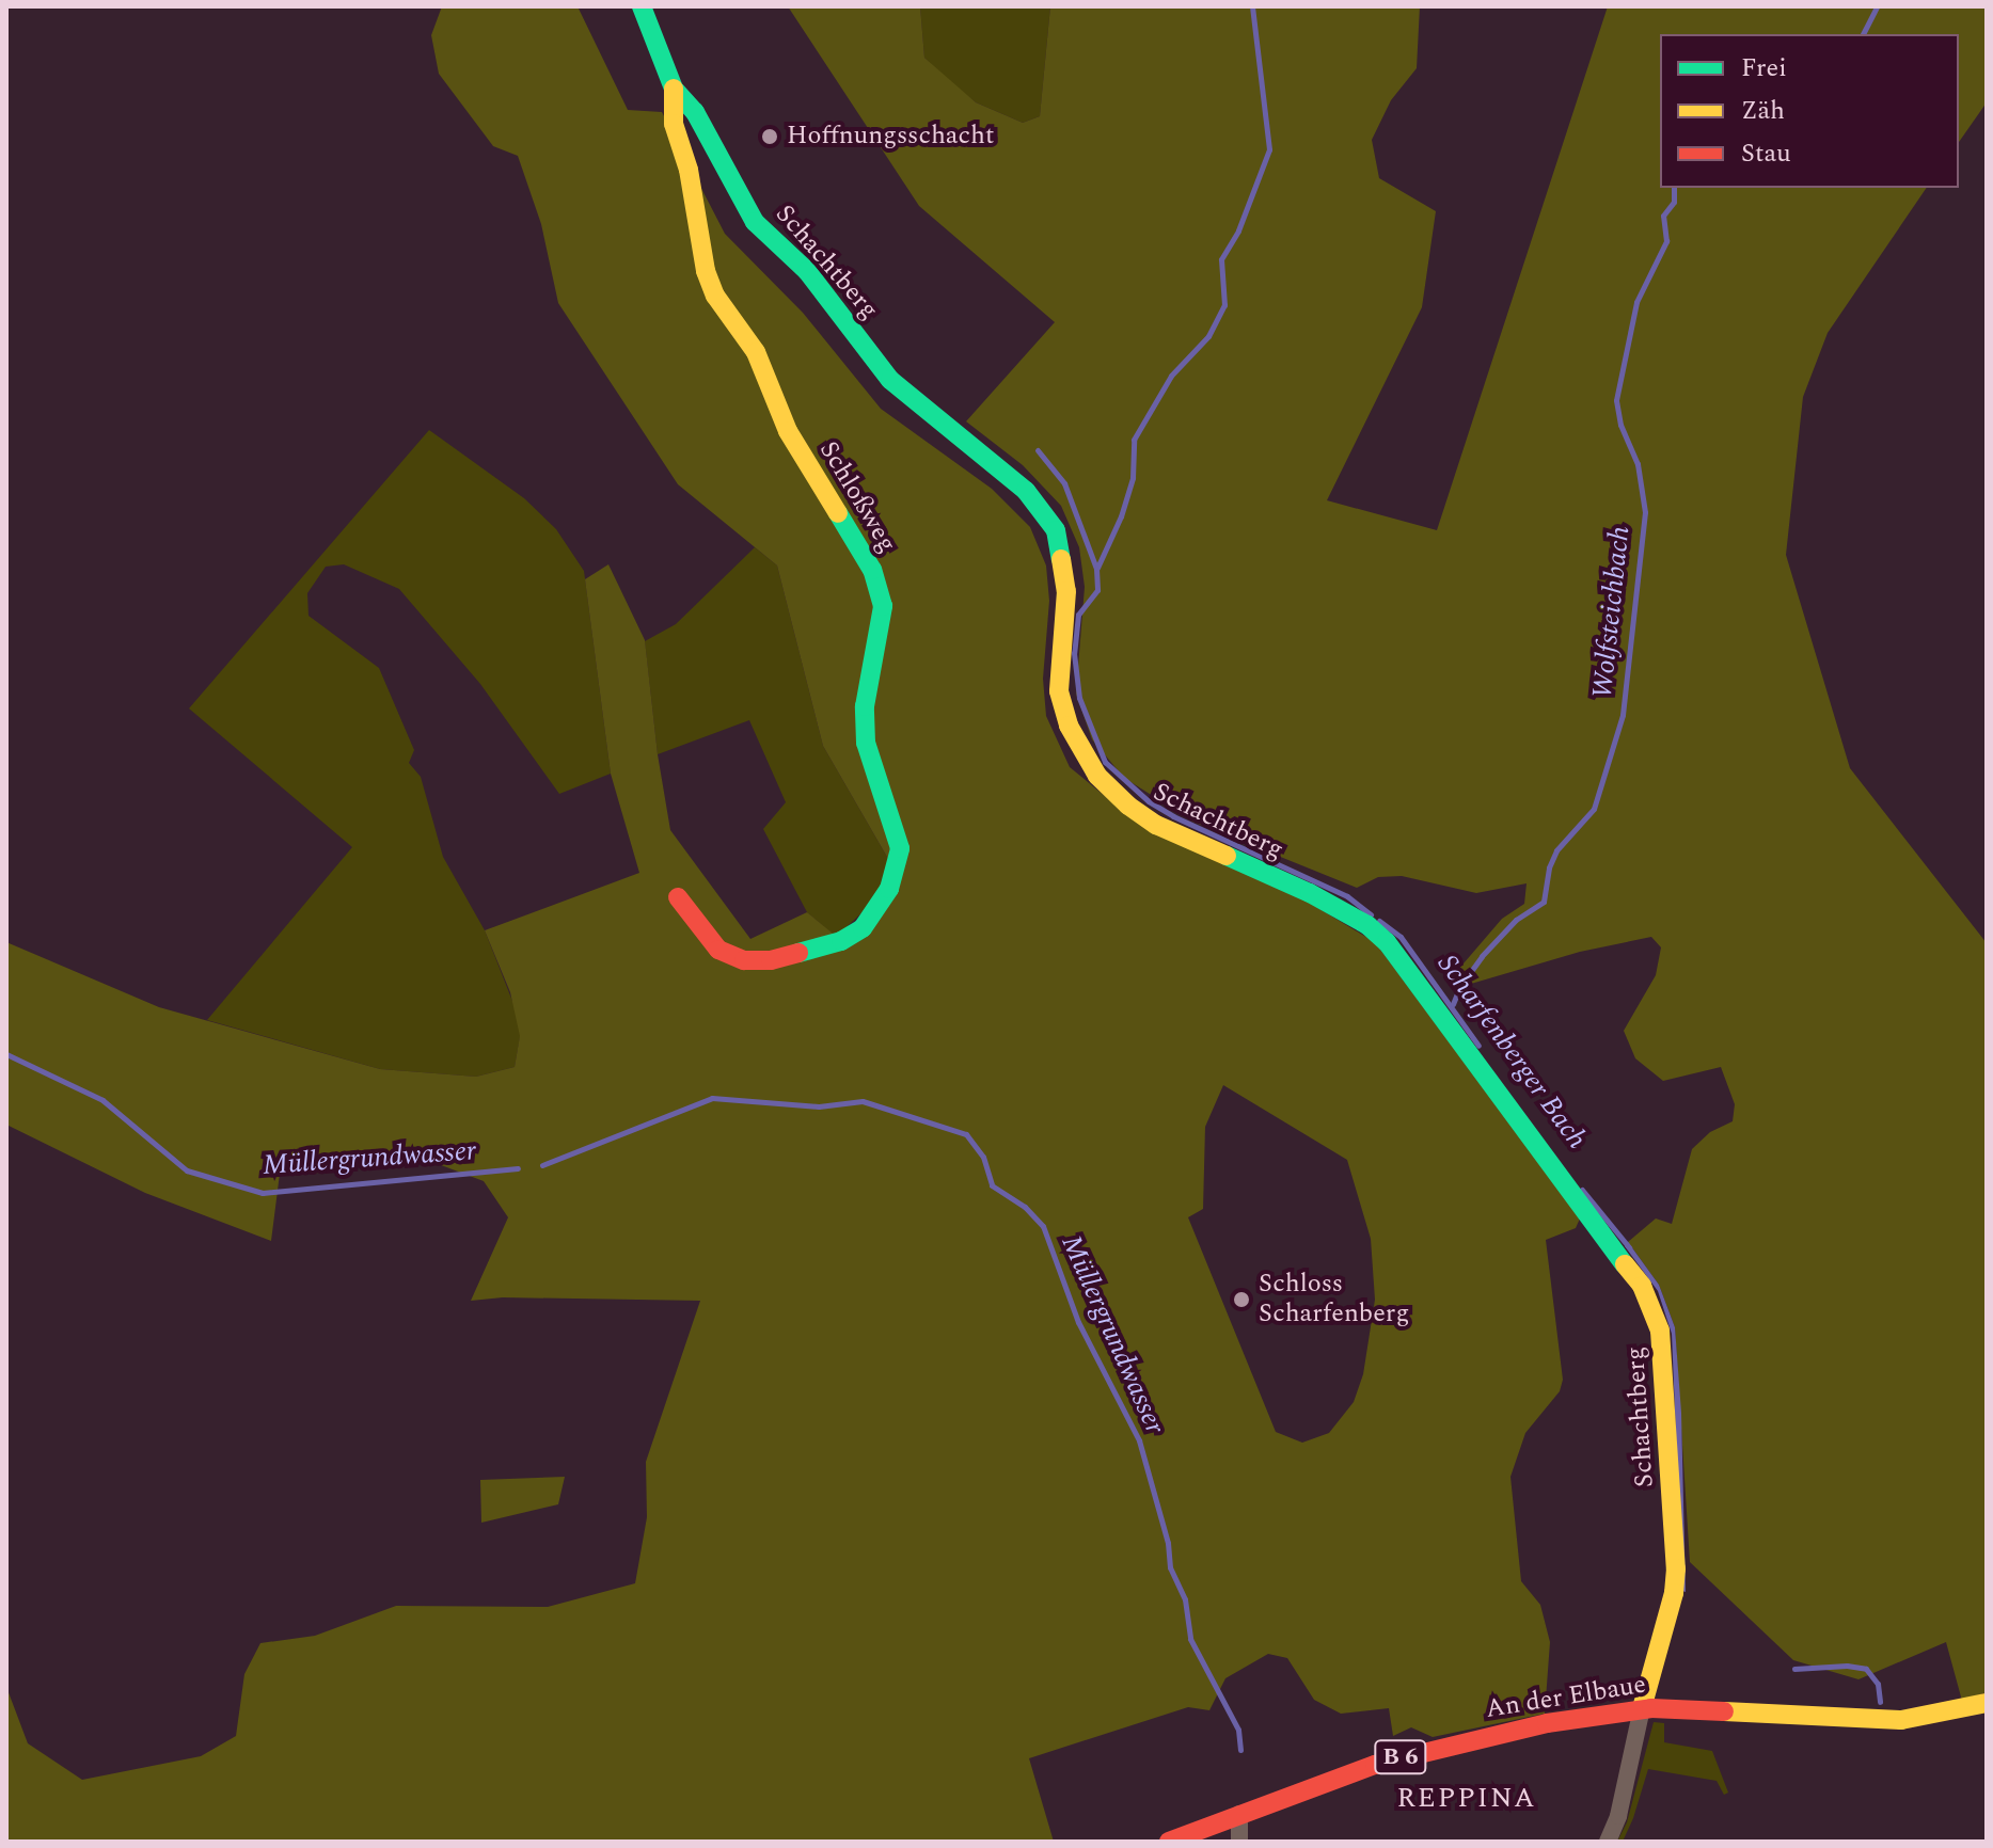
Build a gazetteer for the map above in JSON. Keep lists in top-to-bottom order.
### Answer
{
  "streets": {
    "street": [
      "Schachtberg",
      "Schloßweg",
      "An der Elbaue",
      "B 6"
    ]
  },
  "crossings": [
    ["Schachtberg", "Schloßweg"],
    ["Schachtberg", "An der Elbaue"]
  ],
  "districts": ["REPPINA"],
  "water": ["Wolfsteichbach", "Scharfenberger Bach", "Müllergrundwasser"],
  "places": ["Hoffnungsschacht", "Schloss Scharfenberg"],
  "legend": ["Frei", "Zäh", "Stau"]
}
